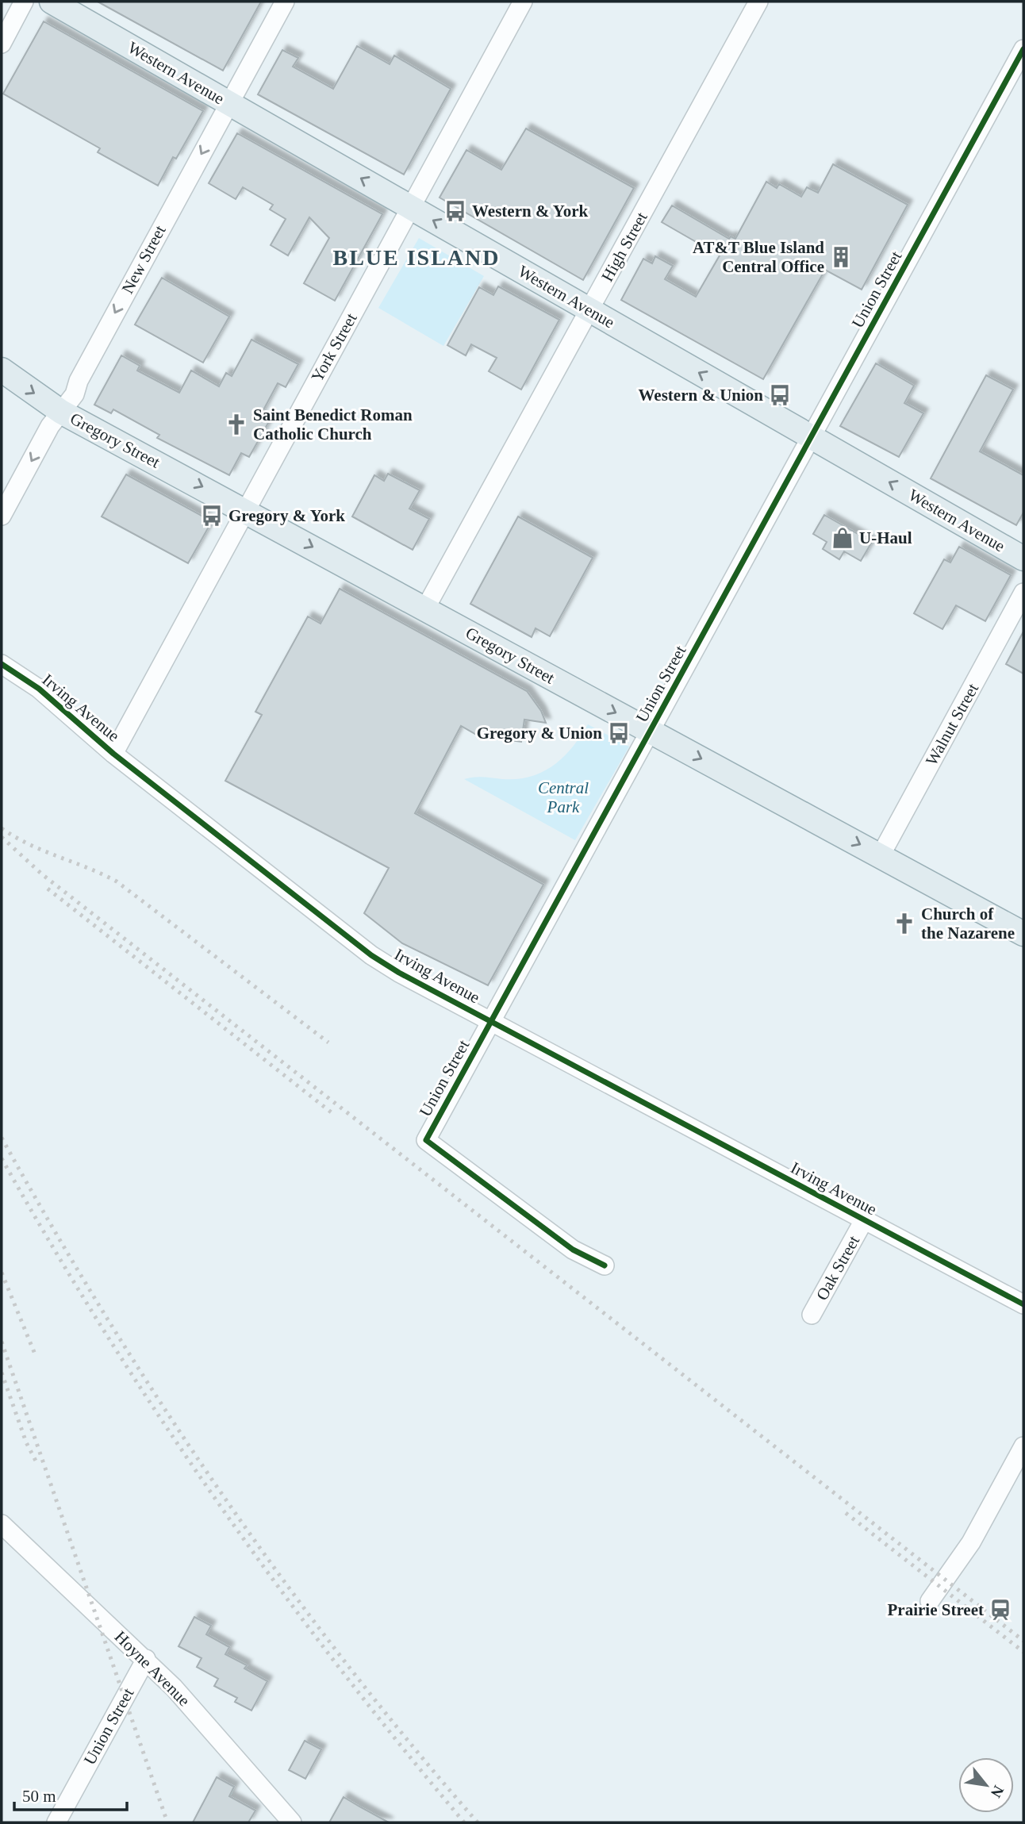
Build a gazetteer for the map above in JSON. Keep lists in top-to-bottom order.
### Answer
{
  "streets": {
    "main road": ["Western Avenue", "Gregory Street"],
    "street": [
      "High Street",
      "New Street",
      "Union Street",
      "York Street",
      "Irving Avenue",
      "Walnut Street",
      "Oak Street",
      "Hoyne Avenue"
    ]
  },
  "crossings": [
    ["Western Avenue", "High Street"],
    ["Western Avenue", "New Street"],
    ["Western Avenue", "Union Street"],
    ["Western Avenue", "York Street"],
    ["High Street", "Gregory Street"],
    ["New Street", "Gregory Street"],
    ["Union Street", "Gregory Street"],
    ["Union Street", "Irving Avenue"],
    ["Union Street", "Hoyne Avenue"],
    ["York Street", "Gregory Street"],
    ["York Street", "Irving Avenue"],
    ["Gregory Street", "Walnut Street"],
    ["Irving Avenue", "Oak Street"]
  ],
  "one_way": ["Western Avenue", "New Street", "Gregory Street"],
  "districts": ["BLUE ISLAND"],
  "parks": ["Central Park"],
  "places": {
    "bus stop": [
      "Western & York",
      "Western & Union",
      "Gregory & York",
      "Gregory & Union"
    ],
    "building": ["AT&T Blue Island Central Office"],
    "church": ["Saint Benedict Roman Catholic Church", "Church of the Nazarene"],
    "shop": ["U-Haul"],
    "station": ["Prairie Street"]
  },
  "scale_bar": "50 m",
  "north": "bottom right"
}
